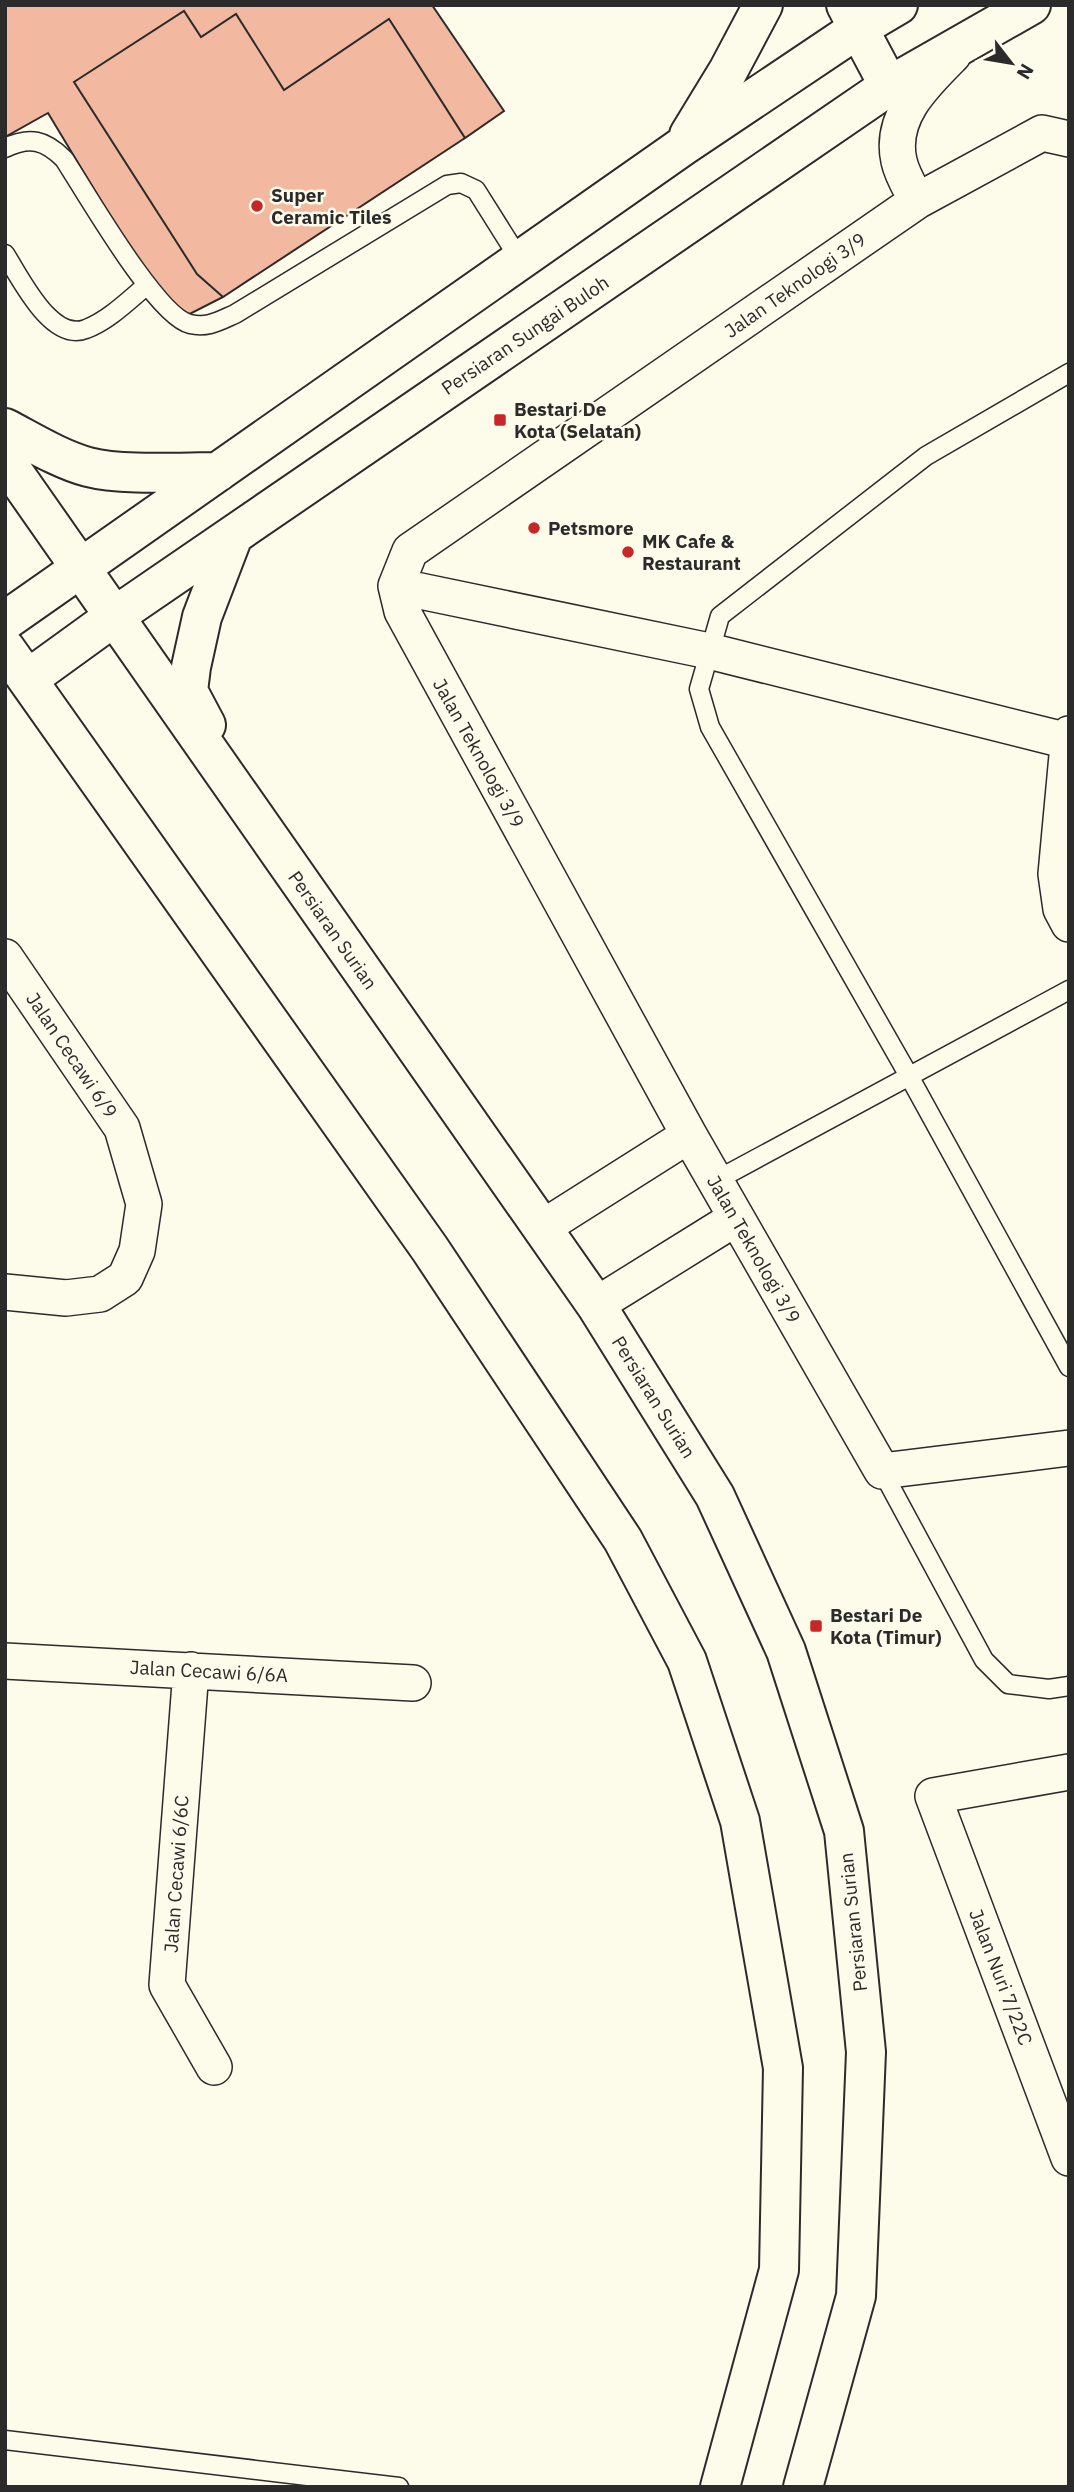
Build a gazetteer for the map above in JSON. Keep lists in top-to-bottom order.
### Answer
{
  "streets": {
    "main road": ["Persiaran Sungai Buloh", "Persiaran Surian"],
    "street": [
      "Jalan Teknologi 3/9",
      "Jalan Cecawi 6/9",
      "Jalan Cecawi 6/6A",
      "Jalan Cecawi 6/6C",
      "Jalan Nuri 7/22C"
    ]
  },
  "crossings": [
    ["Persiaran Sungai Buloh", "Persiaran Surian"],
    ["Jalan Cecawi 6/6A", "Jalan Cecawi 6/6C"]
  ],
  "places": {
    "other": ["Super Ceramic Tiles", "Petsmore", "MK Cafe & Restaurant"],
    "transit": ["Bestari De Kota (Selatan)", "Bestari De Kota (Timur)"]
  },
  "north": "bottom right"
}
